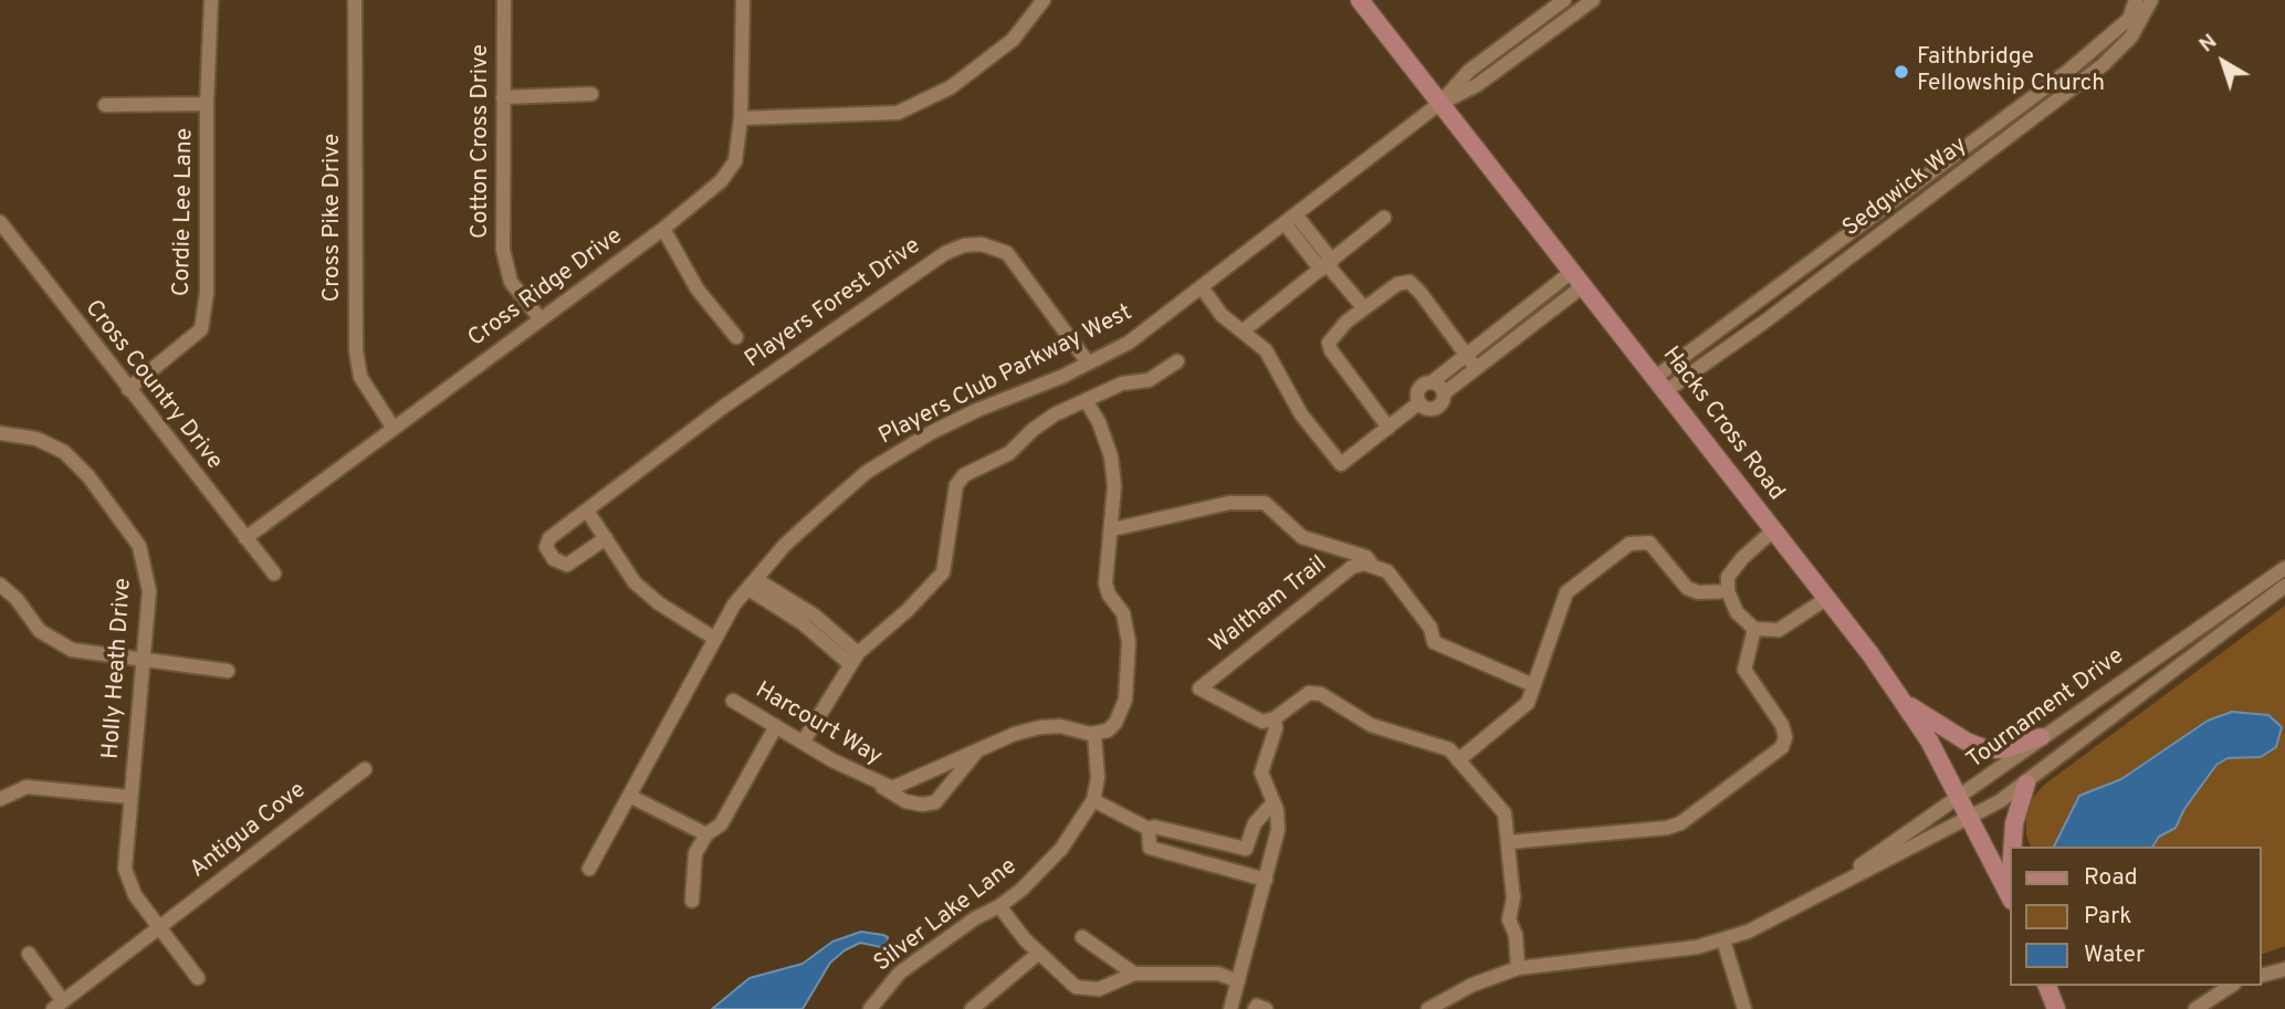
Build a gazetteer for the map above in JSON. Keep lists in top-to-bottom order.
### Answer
{
  "streets": {
    "main road": ["Hacks Cross Road"],
    "street": [
      "Cotton Cross Drive",
      "Sedgwick Way",
      "Cordie Lee Lane",
      "Cross Pike Drive",
      "Cross Ridge Drive",
      "Players Forest Drive",
      "Players Club Parkway West",
      "Cross Country Drive",
      "Waltham Trail",
      "Holly Heath Drive",
      "Tournament Drive",
      "Harcourt Way",
      "Antigua Cove",
      "Silver Lake Lane"
    ]
  },
  "crossings": [
    ["Cotton Cross Drive", "Cross Ridge Drive"],
    ["Sedgwick Way", "Hacks Cross Road"],
    ["Cordie Lee Lane", "Cross Country Drive"],
    ["Cross Pike Drive", "Cross Ridge Drive"],
    ["Cross Ridge Drive", "Cross Country Drive"],
    ["Players Forest Drive", "Players Club Parkway West"],
    ["Players Club Parkway West", "Hacks Cross Road"],
    ["Hacks Cross Road", "Tournament Drive"],
    ["Holly Heath Drive", "Antigua Cove"],
    ["Harcourt Way", "Silver Lake Lane"]
  ],
  "places": ["Faithbridge Fellowship Church"],
  "legend": ["Road", "Park", "Water"],
  "north": "top left"
}
